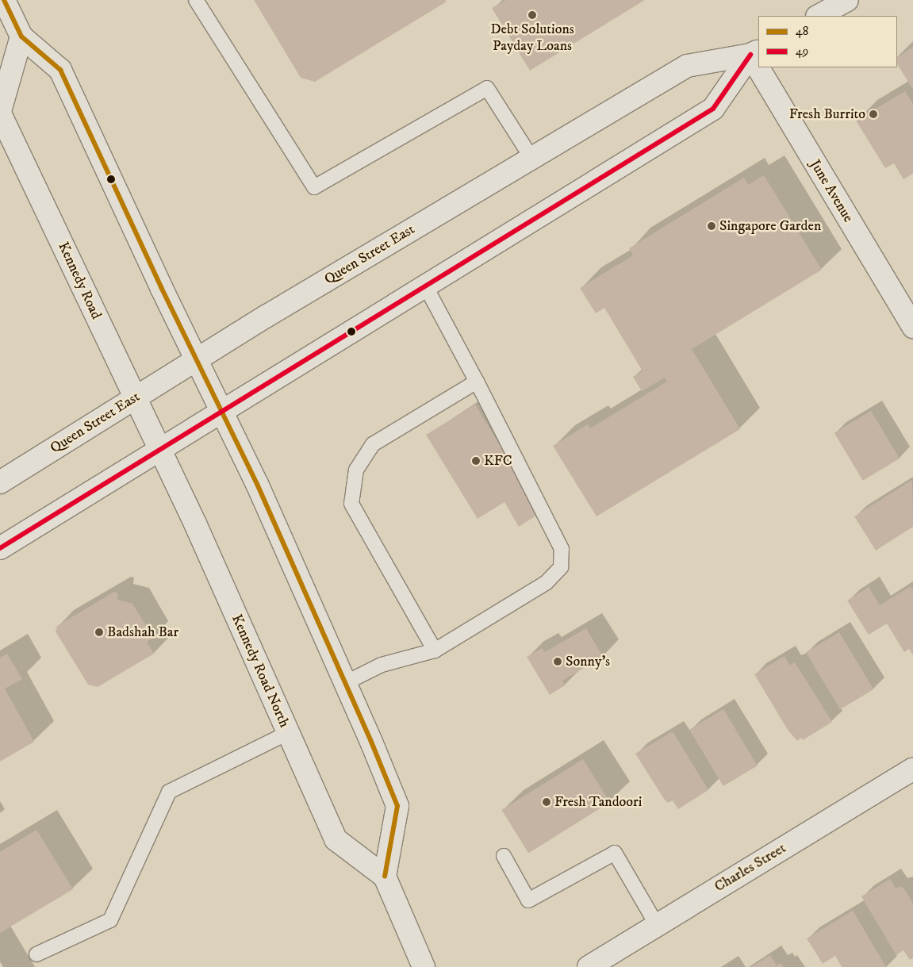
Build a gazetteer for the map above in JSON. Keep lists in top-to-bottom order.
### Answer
{
  "streets": {
    "main road": [
      "June Avenue",
      "Queen Street East",
      "Kennedy Road",
      "Kennedy Road North",
      "Charles Street"
    ]
  },
  "crossings": [
    ["Queen Street East", "Kennedy Road"],
    ["Kennedy Road", "Kennedy Road North"]
  ],
  "places": [
    "Debt Solutions Payday Loans",
    "Fresh Burrito",
    "Singapore Garden",
    "KFC",
    "Badshah Bar",
    "Sonny's",
    "Fresh Tandoori"
  ],
  "lines": ["transit line 48", "transit line 49"],
  "legend": ["48", "49"]
}
